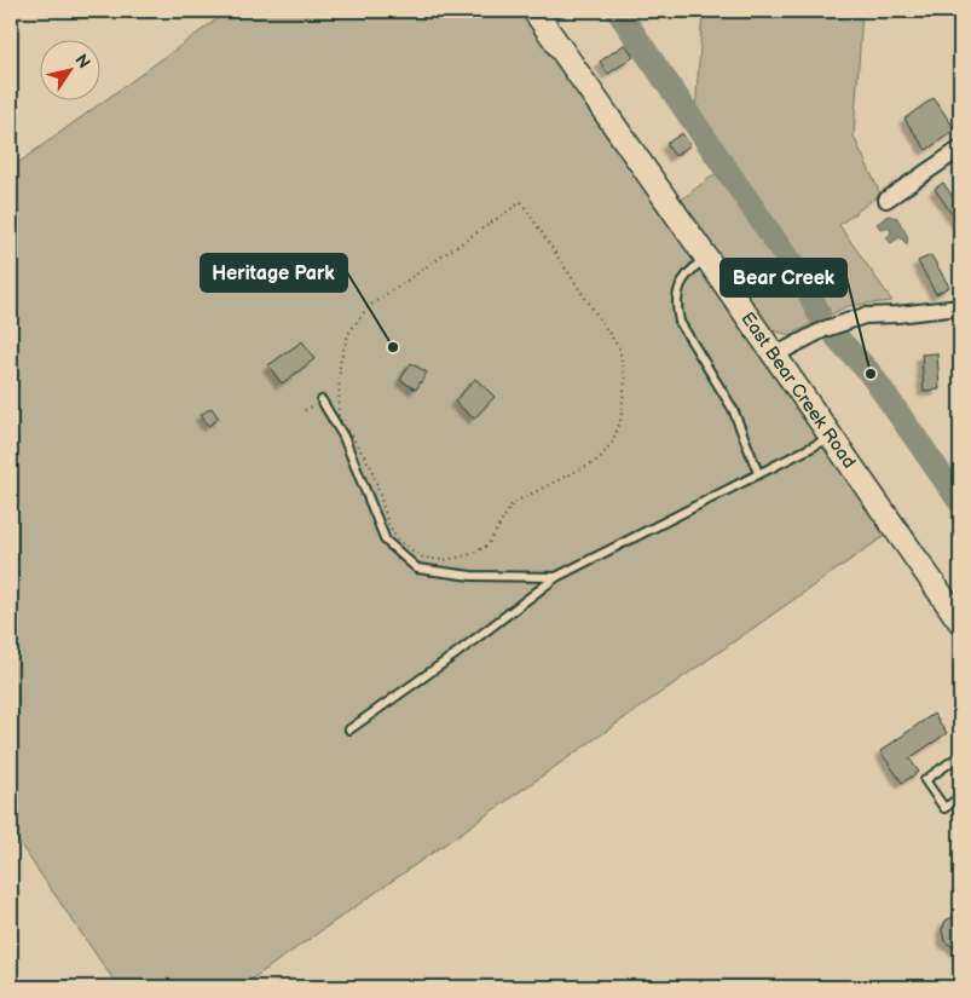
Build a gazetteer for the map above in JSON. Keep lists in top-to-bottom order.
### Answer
{
  "streets": {
    "main road": ["East Bear Creek Road"]
  },
  "places": ["Heritage Park", "Bear Creek"],
  "north": "top right"
}
